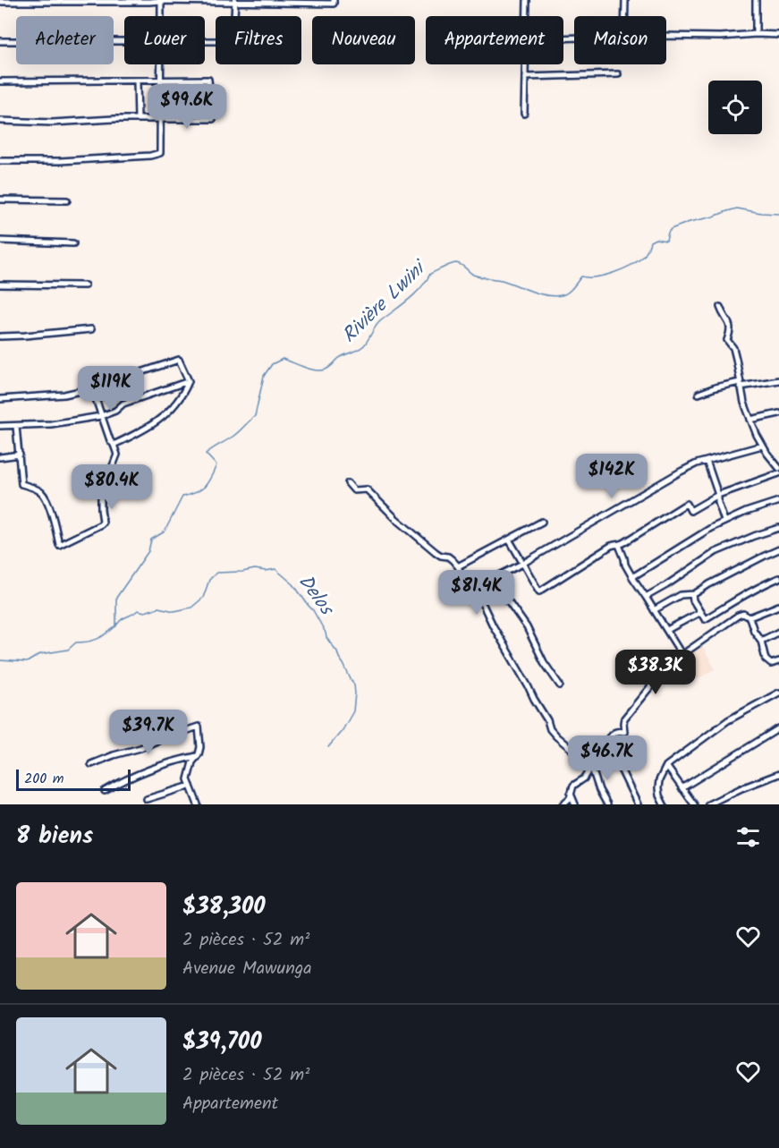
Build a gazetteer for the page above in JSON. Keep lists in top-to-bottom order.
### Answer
{
  "water": ["Rivière Lwini", "Delos"],
  "scale_bar": "200 m",
  "page": {
    "chip": [
      "Acheter",
      "Louer",
      "Filtres",
      "Nouveau",
      "Appartement",
      "Maison"
    ],
    "price": [
      "$99.6K",
      "$119K",
      "$142K",
      "$80.4K",
      "$81.4K",
      "$38.3K",
      "$39.7K",
      "$46.7K"
    ],
    "scale": "200 m",
    "heading": "8 biens",
    "list": [
      {
        "name": "$38,300",
        "note": "2 pièces · 52 m² · Avenue Mawunga"
      },
      {
        "name": "$39,700",
        "note": "2 pièces · 52 m² · Appartement"
      }
    ]
  }
}
